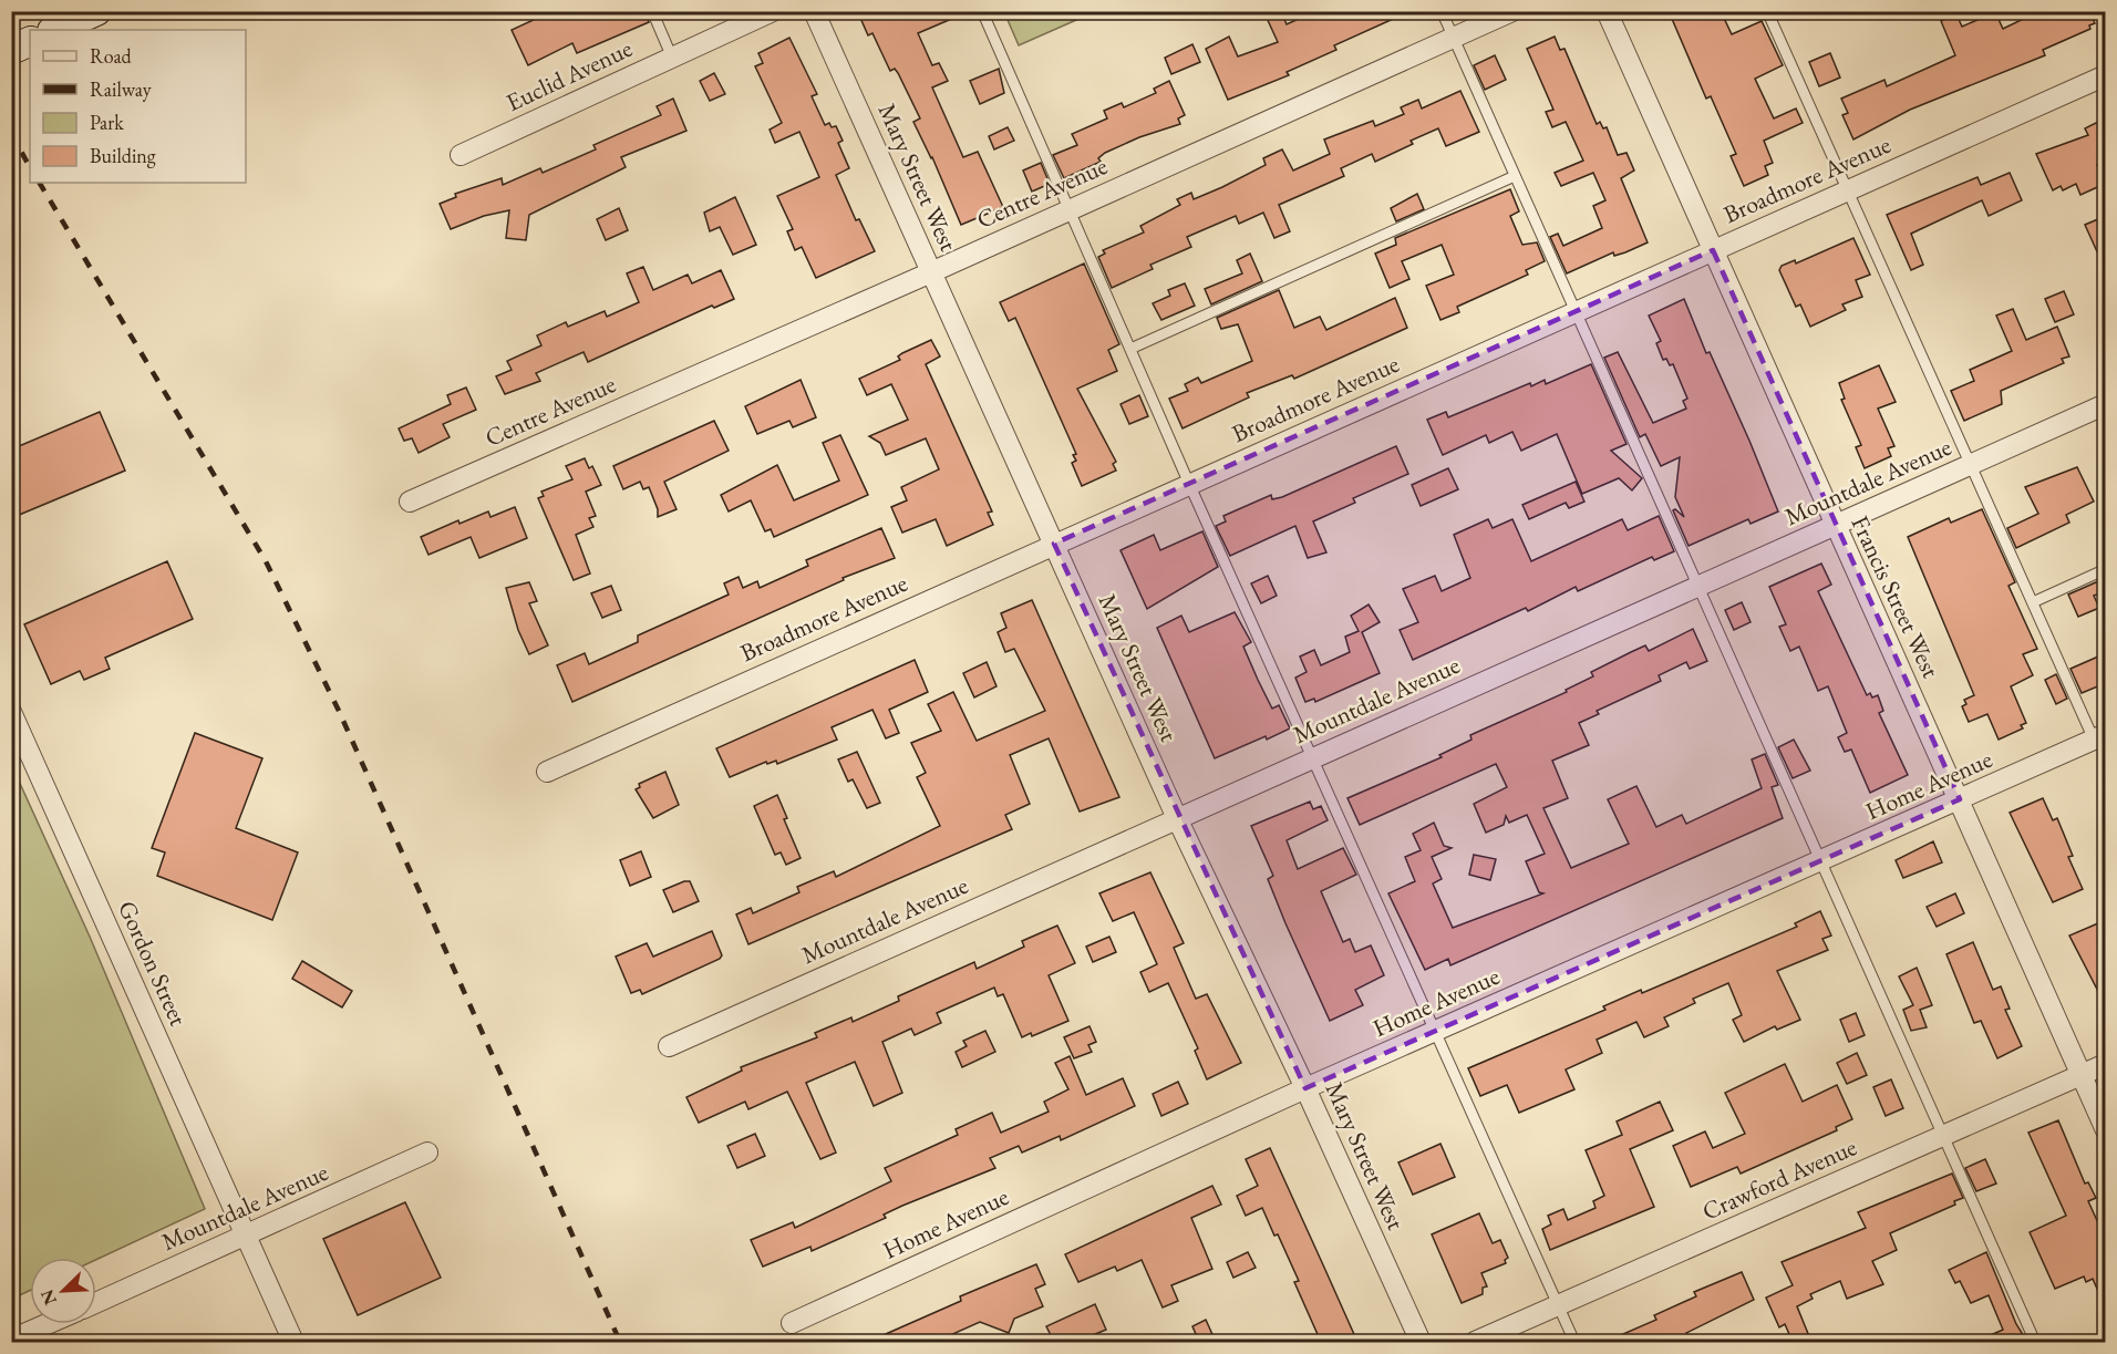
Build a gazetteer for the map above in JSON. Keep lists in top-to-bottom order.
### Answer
{
  "streets": {
    "street": [
      "Euclid Avenue",
      "Mary Street West",
      "Broadmore Avenue",
      "Centre Avenue",
      "Mountdale Avenue",
      "Francis Street West",
      "Home Avenue",
      "Gordon Street",
      "Crawford Avenue"
    ]
  },
  "crossings": [
    ["Mary Street West", "Broadmore Avenue"],
    ["Mary Street West", "Centre Avenue"],
    ["Mary Street West", "Mountdale Avenue"],
    ["Mary Street West", "Home Avenue"],
    ["Broadmore Avenue", "Francis Street West"],
    ["Mountdale Avenue", "Francis Street West"],
    ["Mountdale Avenue", "Gordon Street"],
    ["Francis Street West", "Home Avenue"],
    ["Francis Street West", "Crawford Avenue"]
  ],
  "legend": [
    "Road",
    "Railway",
    "Park",
    "Building"
  ],
  "north": "bottom left"
}
